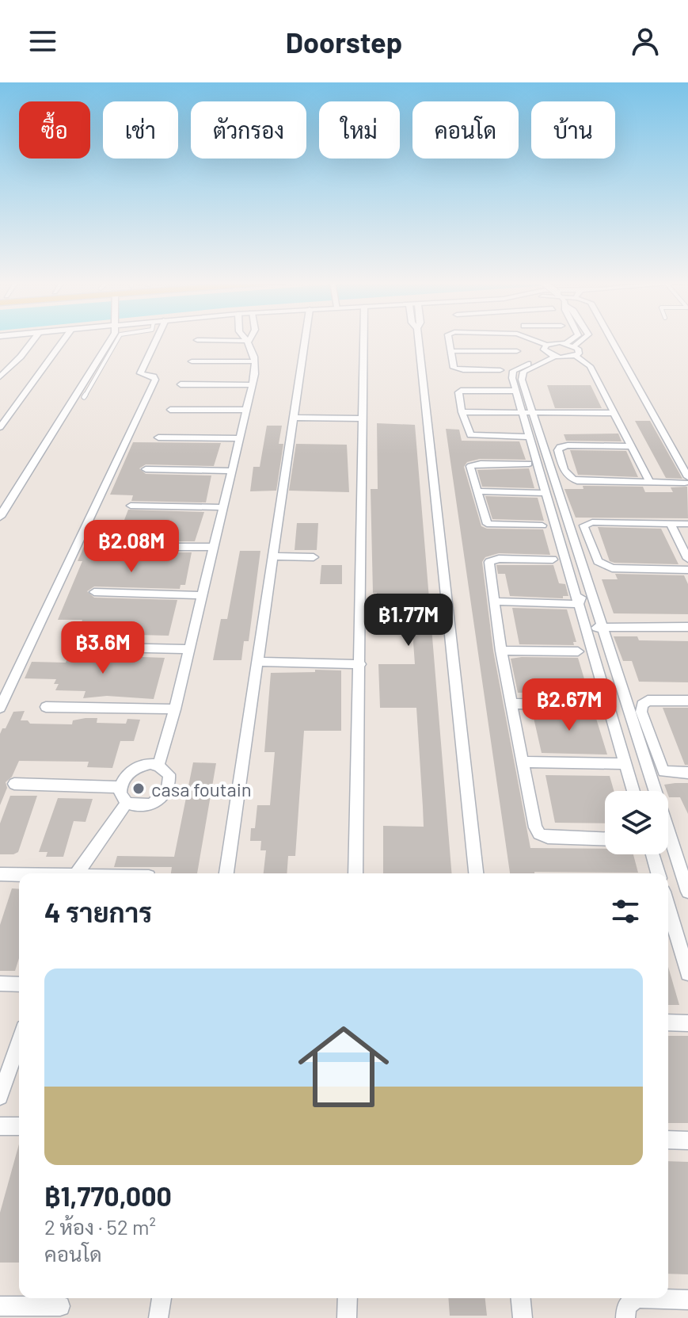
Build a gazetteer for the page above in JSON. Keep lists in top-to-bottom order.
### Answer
{
  "places": ["casa foutain"],
  "page": {
    "header": "Doorstep",
    "chip": [
      "ซื้อ",
      "เช่า",
      "ตัวกรอง",
      "ใหม่",
      "คอนโด",
      "บ้าน"
    ],
    "price": [
      "฿2.08M",
      "฿1.77M",
      "฿3.6M",
      "฿2.67M"
    ],
    "heading": "4 รายการ",
    "list": [
      {
        "name": "฿1,770,000",
        "note": "2 ห้อง · 52 m² · คอนโด"
      }
    ]
  }
}
